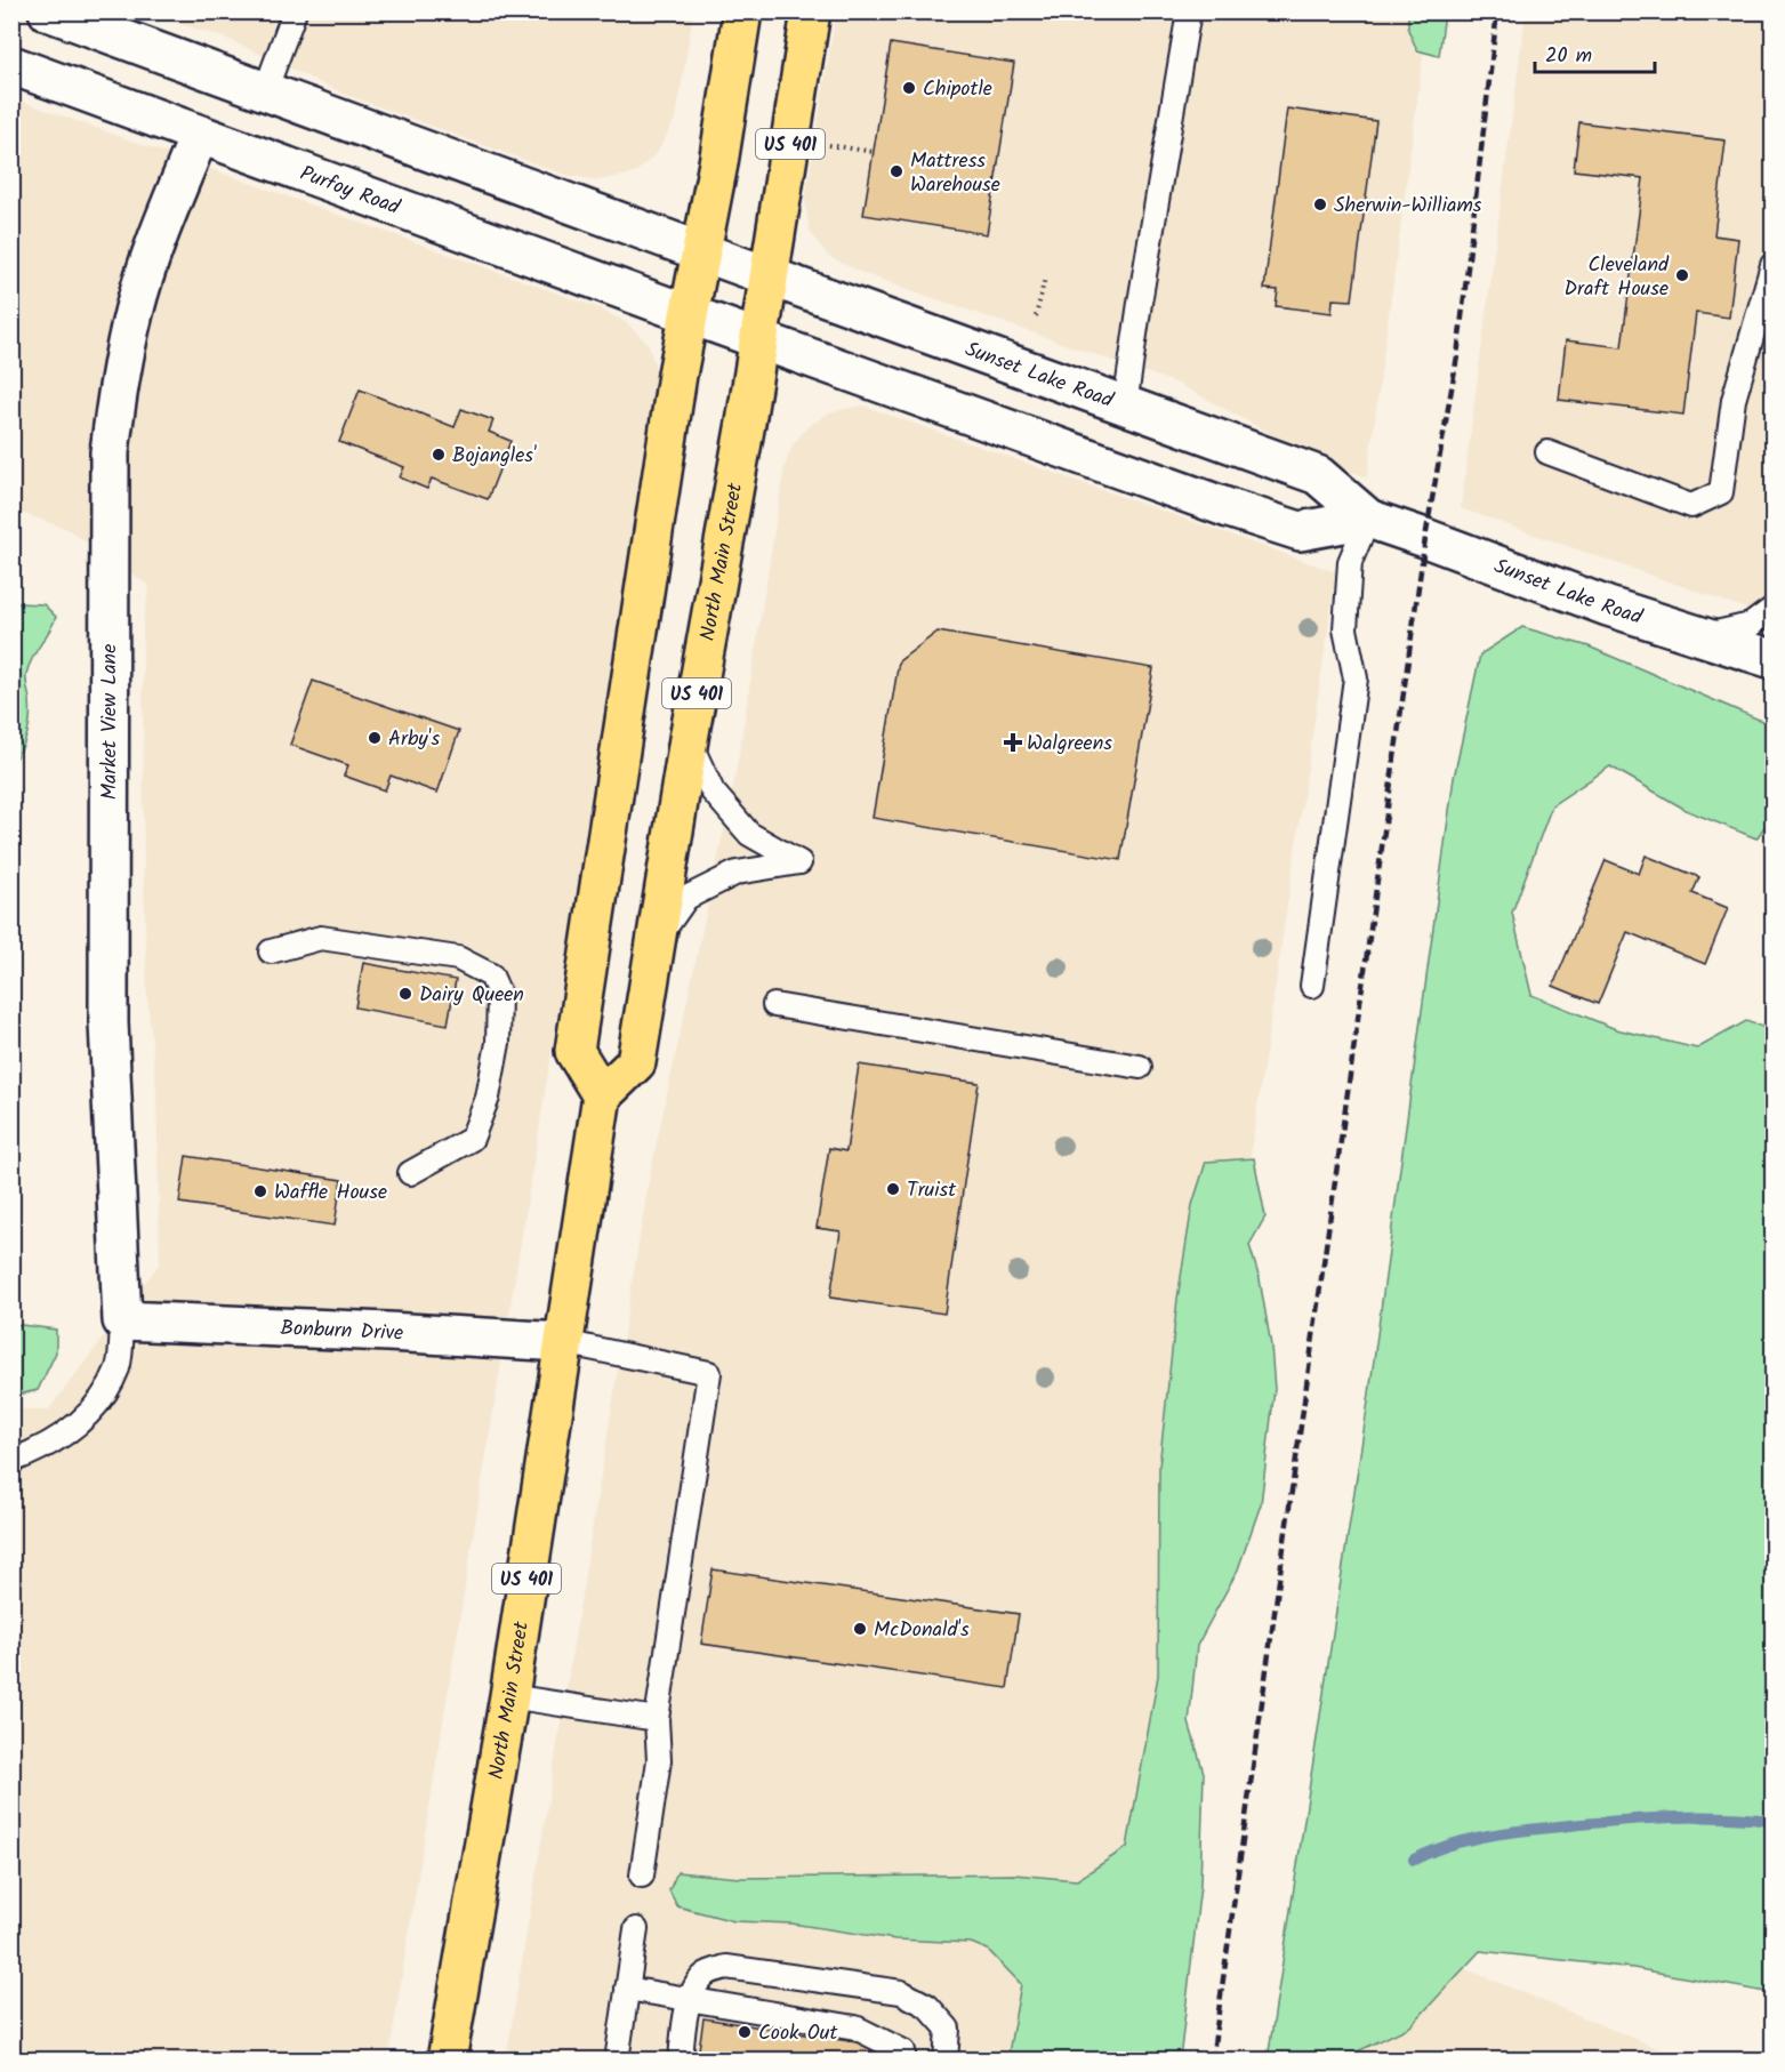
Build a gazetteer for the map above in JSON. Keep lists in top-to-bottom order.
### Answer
{
  "streets": {
    "highway": ["US 401", "North Main Street"],
    "street": [
      "Purfoy Road",
      "Sunset Lake Road",
      "Market View Lane",
      "Bonburn Drive"
    ]
  },
  "crossings": [
    ["Purfoy Road", "Sunset Lake Road"],
    ["Purfoy Road", "Market View Lane"],
    ["Sunset Lake Road", "North Main Street"],
    ["North Main Street", "Bonburn Drive"],
    ["Market View Lane", "Bonburn Drive"]
  ],
  "places": {
    "other": [
      "Chipotle",
      "Mattress Warehouse",
      "Sherwin-Williams",
      "Cleveland Draft House",
      "Bojangles'",
      "Arby's",
      "Dairy Queen",
      "Truist",
      "Waffle House",
      "McDonald's",
      "Cook Out"
    ],
    "health": ["Walgreens"]
  },
  "scale_bar": "20 m"
}
